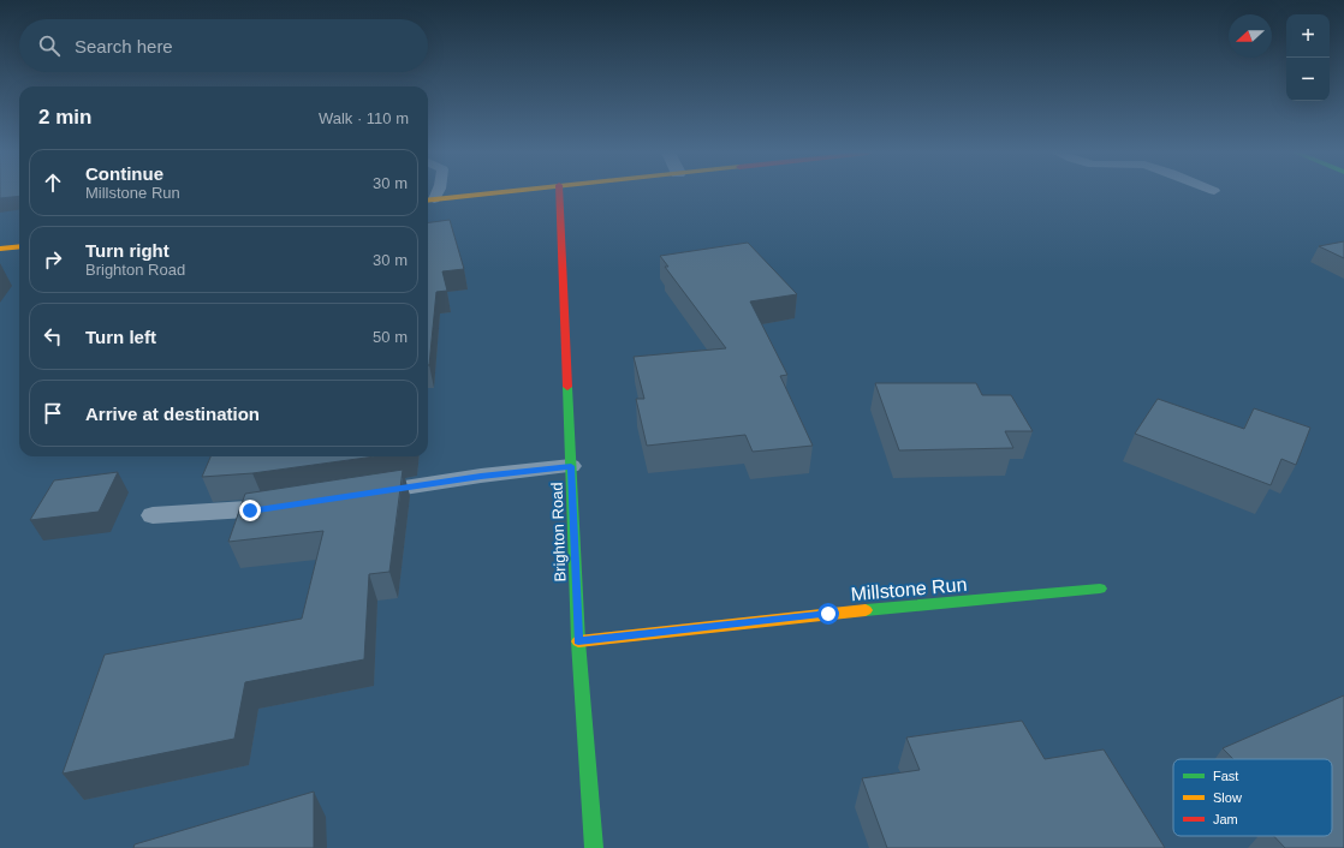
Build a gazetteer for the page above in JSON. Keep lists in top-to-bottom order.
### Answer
{
  "streets": {
    "street": ["Brighton Road", "Millstone Run"]
  },
  "crossings": [
    ["Brighton Road", "Millstone Run"]
  ],
  "legend": ["Fast", "Slow", "Jam"],
  "north": "left",
  "page": {
    "map_buttons": ["+", "−"],
    "search": "Search here",
    "heading": ["2 min", "Walk · 110 m"],
    "list": [
      ["Continue", "Millstone Run", "30 m"],
      ["Turn right", "Brighton Road", "30 m"],
      ["Turn left", "50 m"],
      "Arrive at destination"
    ]
  }
}
